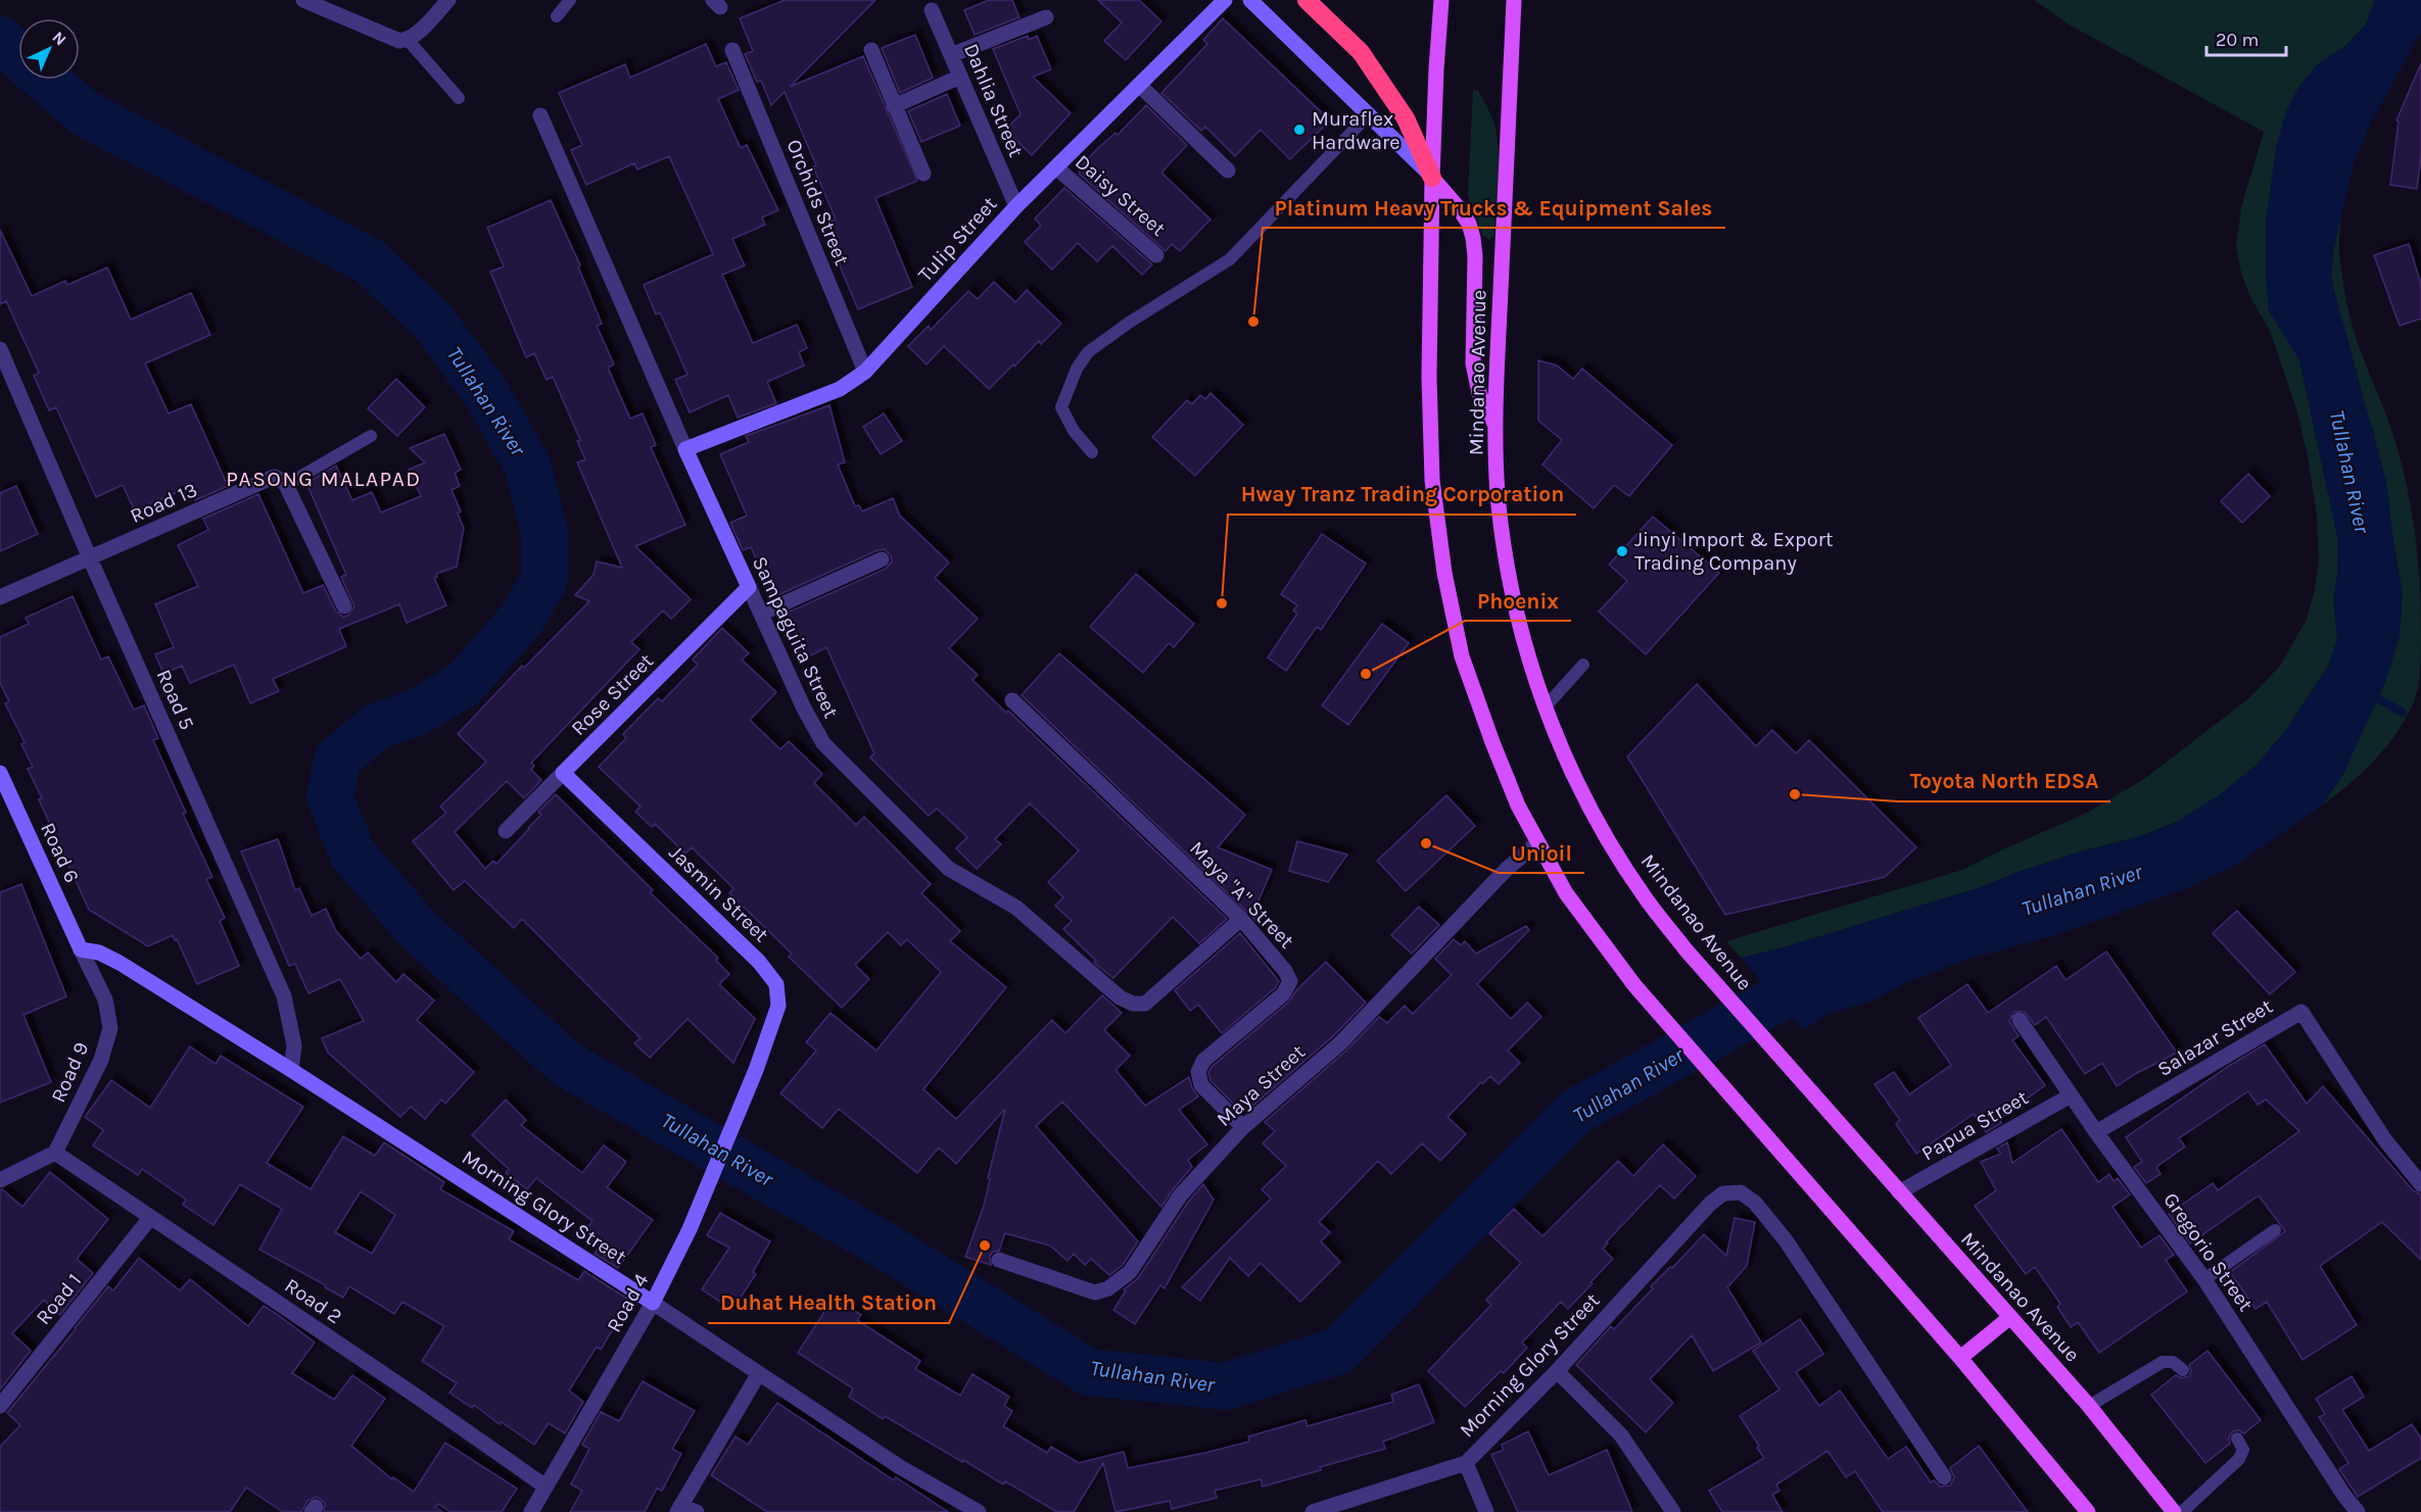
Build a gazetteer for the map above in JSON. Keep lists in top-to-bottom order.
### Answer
{
  "streets": {
    "main road": ["Mindanao Avenue"],
    "street": [
      "Dahlia Street",
      "Daisy Street",
      "Orchids Street",
      "Tulip Street",
      "Road 13",
      "Sampaguita Street",
      "Rose Street",
      "Road 5",
      "Road 6",
      "Jasmin Street",
      "Maya \"A\" Street",
      "Salazar Street",
      "Road 9",
      "Maya Street",
      "Papua Street",
      "Morning Glory Street",
      "Gregorio Street",
      "Road 1",
      "Road 2",
      "Road 4"
    ]
  },
  "crossings": [
    ["Dahlia Street", "Tulip Street"],
    ["Daisy Street", "Tulip Street"],
    ["Orchids Street", "Tulip Street"],
    ["Tulip Street", "Sampaguita Street"],
    ["Mindanao Avenue", "Papua Street"],
    ["Road 13", "Road 5"],
    ["Sampaguita Street", "Rose Street"],
    ["Sampaguita Street", "Maya \"A\" Street"],
    ["Rose Street", "Jasmin Street"],
    ["Road 5", "Morning Glory Street"],
    ["Road 6", "Road 9"],
    ["Road 6", "Morning Glory Street"],
    ["Jasmin Street", "Road 4"],
    ["Maya \"A\" Street", "Maya Street"],
    ["Salazar Street", "Gregorio Street"],
    ["Road 9", "Morning Glory Street"],
    ["Road 9", "Road 2"],
    ["Papua Street", "Gregorio Street"],
    ["Morning Glory Street", "Road 4"],
    ["Road 1", "Road 2"],
    ["Road 2", "Road 4"]
  ],
  "districts": ["PASONG MALAPAD"],
  "water": ["Tullahan River"],
  "places": [
    "Muraflex Hardware",
    "Platinum Heavy Trucks & Equipment Sales",
    "Jinyi Import & Export Trading Company",
    "Hway Tranz Trading Corporation",
    "Phoenix",
    "Toyota North EDSA",
    "Unioil",
    "Duhat Health Station"
  ],
  "scale_bar": "20 m",
  "north": "top right"
}
